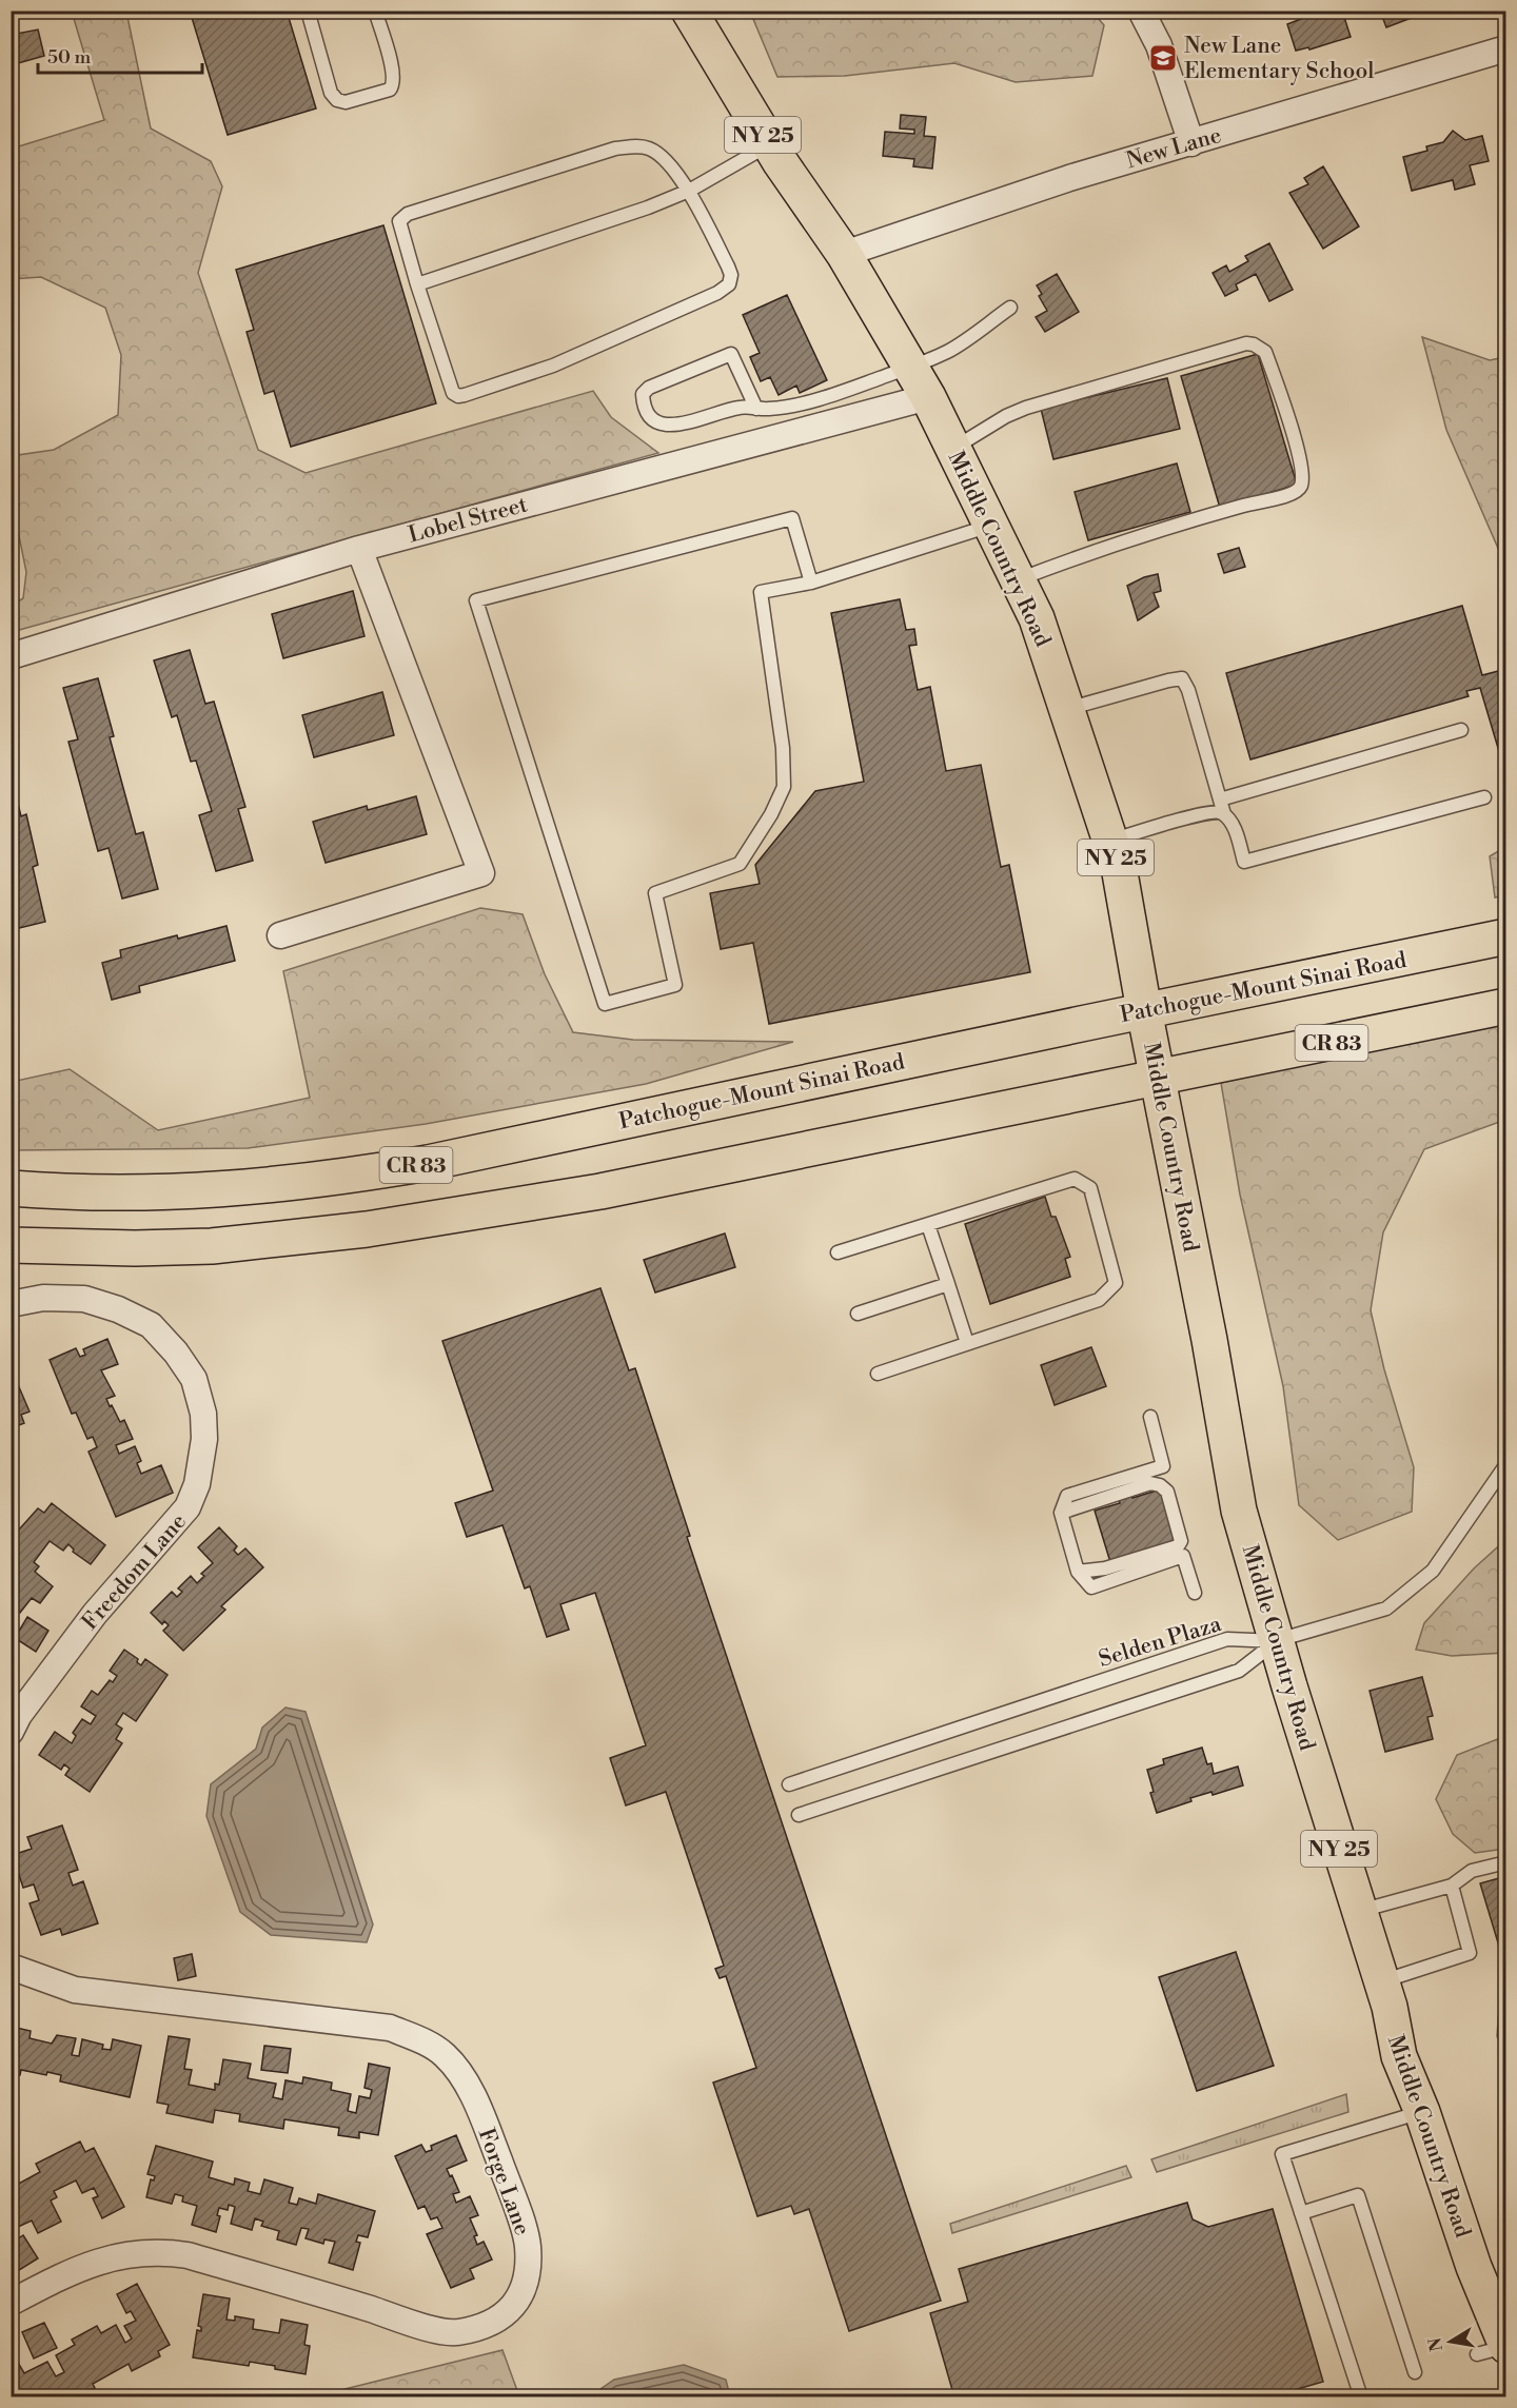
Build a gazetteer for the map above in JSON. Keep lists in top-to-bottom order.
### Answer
{
  "streets": {
    "main road": [
      "NY 25",
      "Middle Country Road",
      "Patchogue-Mount Sinai Road",
      "CR 83"
    ],
    "street": [
      "New Lane",
      "Lobel Street",
      "Freedom Lane",
      "Forge Lane"
    ],
    "lane": ["Selden Plaza"]
  },
  "crossings": [
    ["New Lane", "Middle Country Road"],
    ["Lobel Street", "Middle Country Road"],
    ["Middle Country Road", "Patchogue-Mount Sinai Road"],
    ["Middle Country Road", "CR 83"],
    ["Middle Country Road", "Selden Plaza"]
  ],
  "places": {
    "school or university": ["New Lane Elementary School"]
  },
  "scale_bar": "50 m",
  "north": "left"
}
